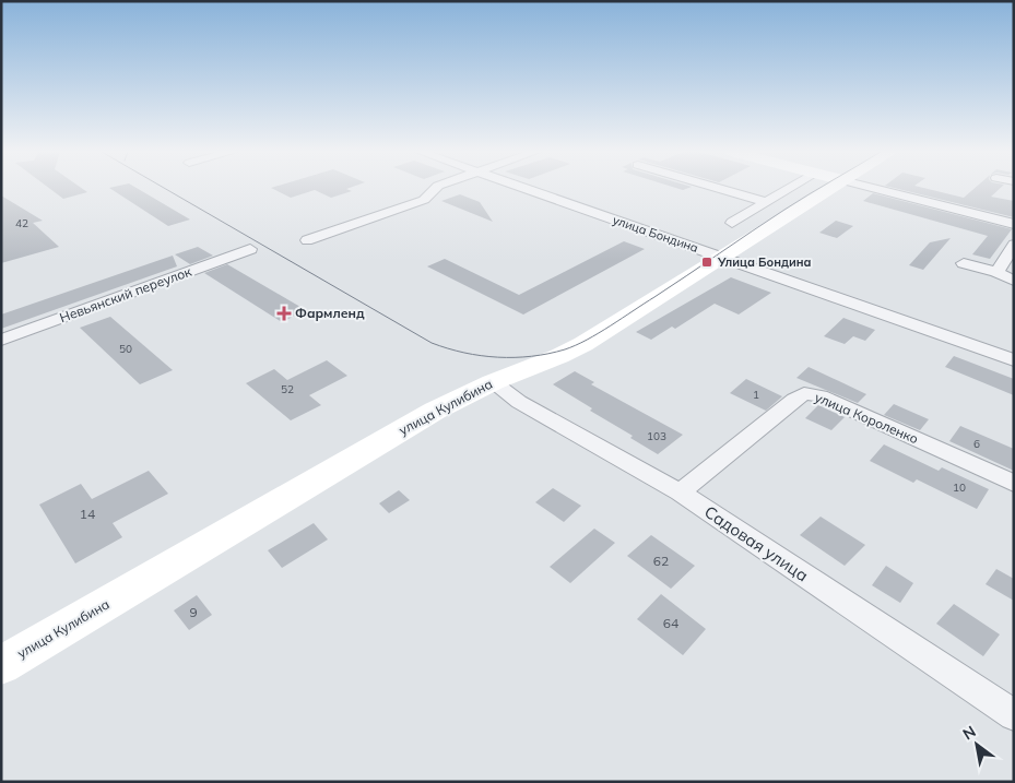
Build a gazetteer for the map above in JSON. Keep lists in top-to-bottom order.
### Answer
{
  "streets": {
    "main road": ["улица Кулибина"],
    "street": [
      "улица Бондина",
      "Невьянский переулок",
      "улица Короленко",
      "Садовая улица"
    ]
  },
  "crossings": [
    ["улица Бондина", "улица Кулибина"],
    ["улица Кулибина", "Садовая улица"],
    ["улица Короленко", "Садовая улица"]
  ],
  "places": {
    "transit": ["Улица Бондина"],
    "health": ["Фармленд"]
  },
  "house_numbers": [
    "42",
    "50",
    "52",
    "1",
    "103",
    "6",
    "10",
    "14",
    "62",
    "9",
    "64"
  ],
  "north": "top left"
}
